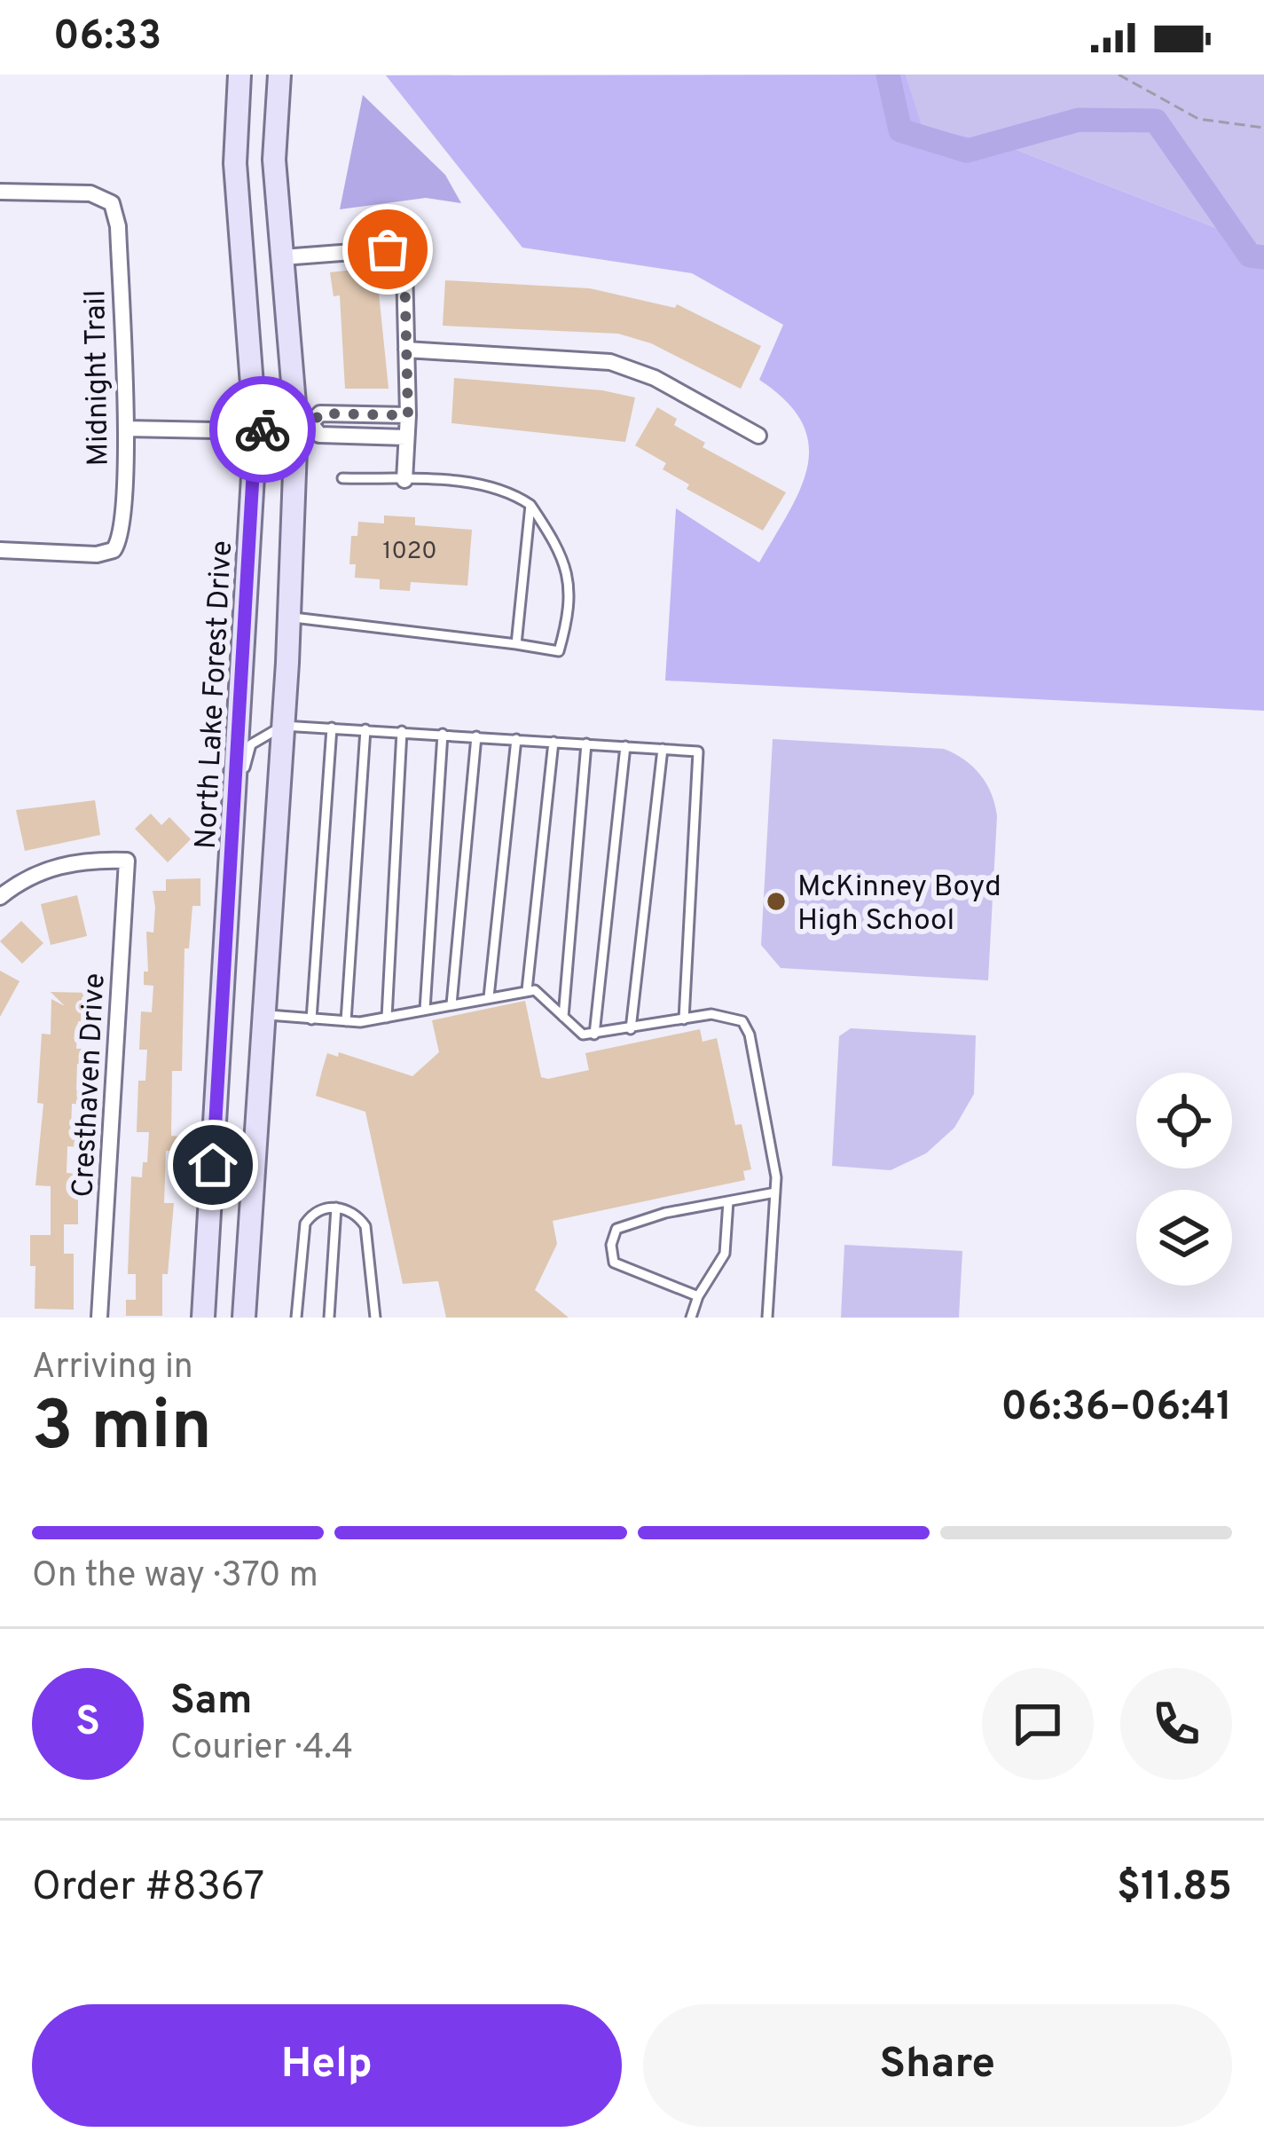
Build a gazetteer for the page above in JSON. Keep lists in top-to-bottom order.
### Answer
{
  "streets": {
    "main road": ["North Lake Forest Drive"],
    "street": ["Midnight Trail", "Cresthaven Drive"]
  },
  "places": ["McKinney Boyd High School"],
  "house_numbers": ["1020"],
  "page": {
    "status": "06:33",
    "heading": ["3 min", "Arriving in", "06:36–06:41"],
    "panel": [
      "Sam",
      "Courier · 4.4",
      "Order #8367",
      "$11.85"
    ],
    "bar": "On the way · 370 m",
    "round": "S",
    "buttons": ["Help", "Share"]
  }
}
